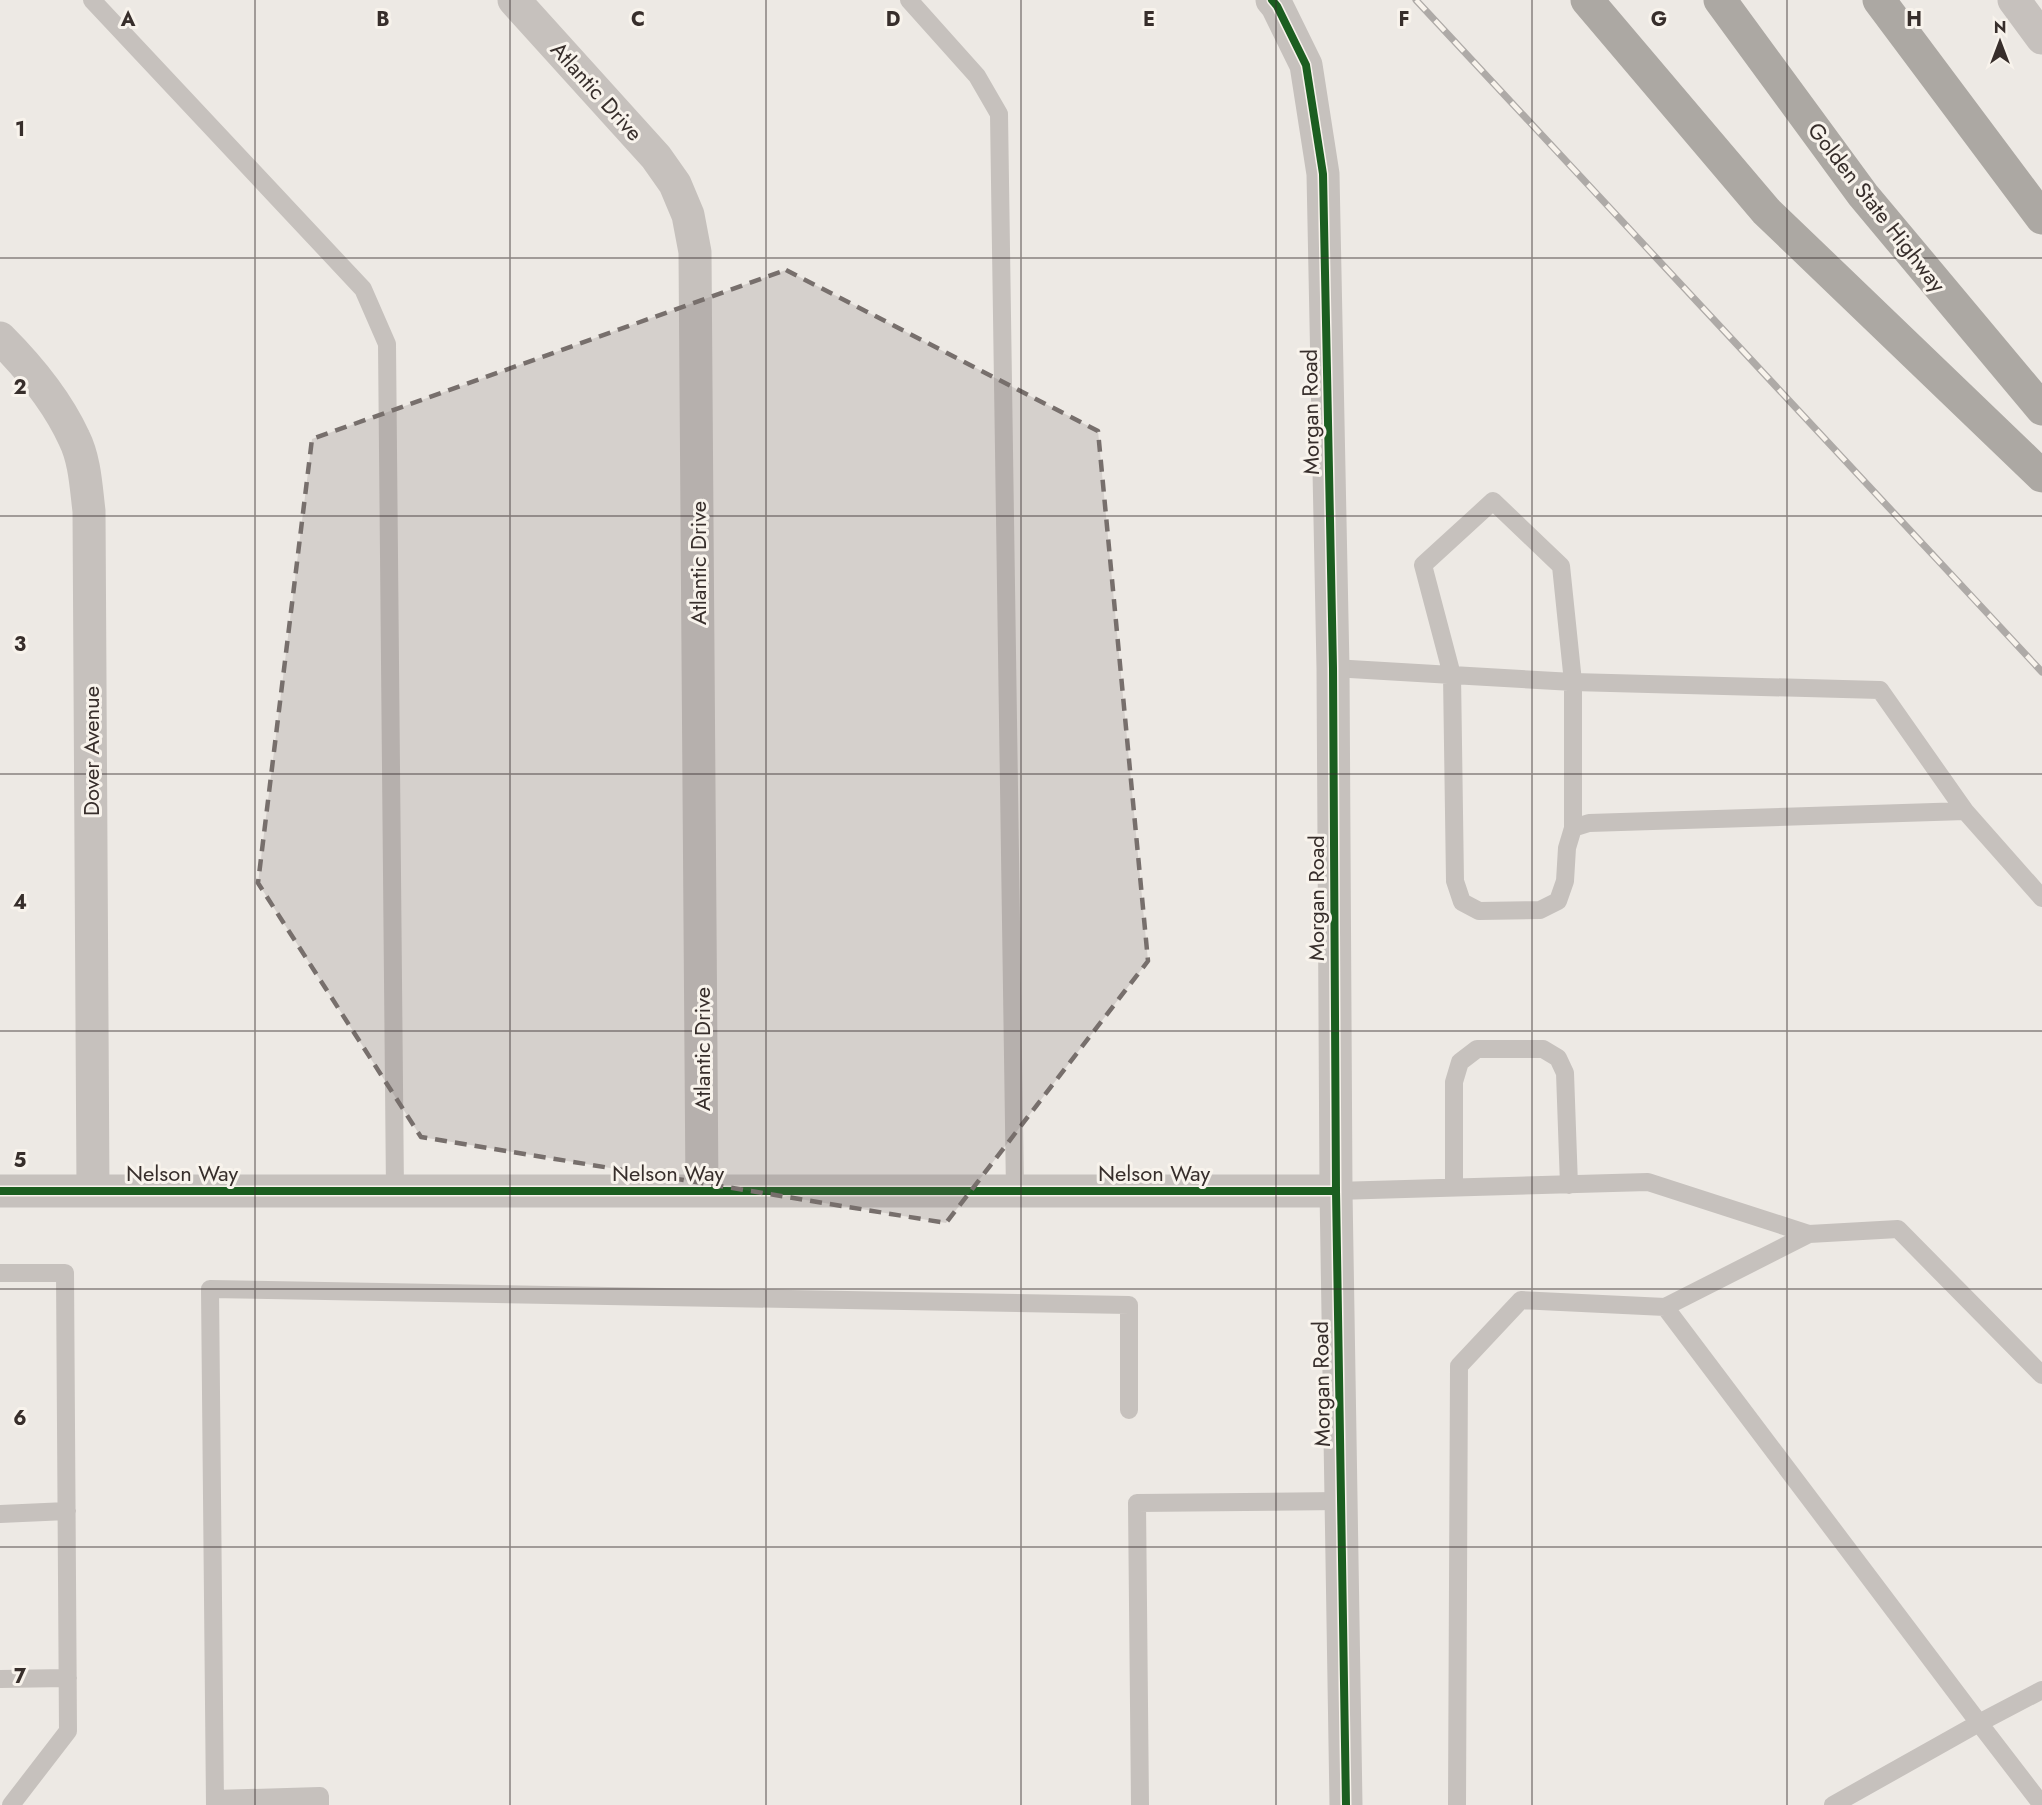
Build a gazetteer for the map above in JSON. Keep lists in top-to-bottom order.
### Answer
{
  "streets": {
    "highway": ["Golden State Highway"],
    "street": [
      "Atlantic Drive",
      "Morgan Road",
      "Dover Avenue",
      "Nelson Way"
    ]
  },
  "crossings": [
    ["Atlantic Drive", "Nelson Way"],
    ["Morgan Road", "Nelson Way"],
    ["Dover Avenue", "Nelson Way"]
  ],
  "north": "top",
  "grid": {
    "columns": [
      "A",
      "B",
      "C",
      "D",
      "E",
      "F",
      "G",
      "H"
    ],
    "rows": [
      "1",
      "2",
      "3",
      "4",
      "5",
      "6",
      "7"
    ]
  }
}
